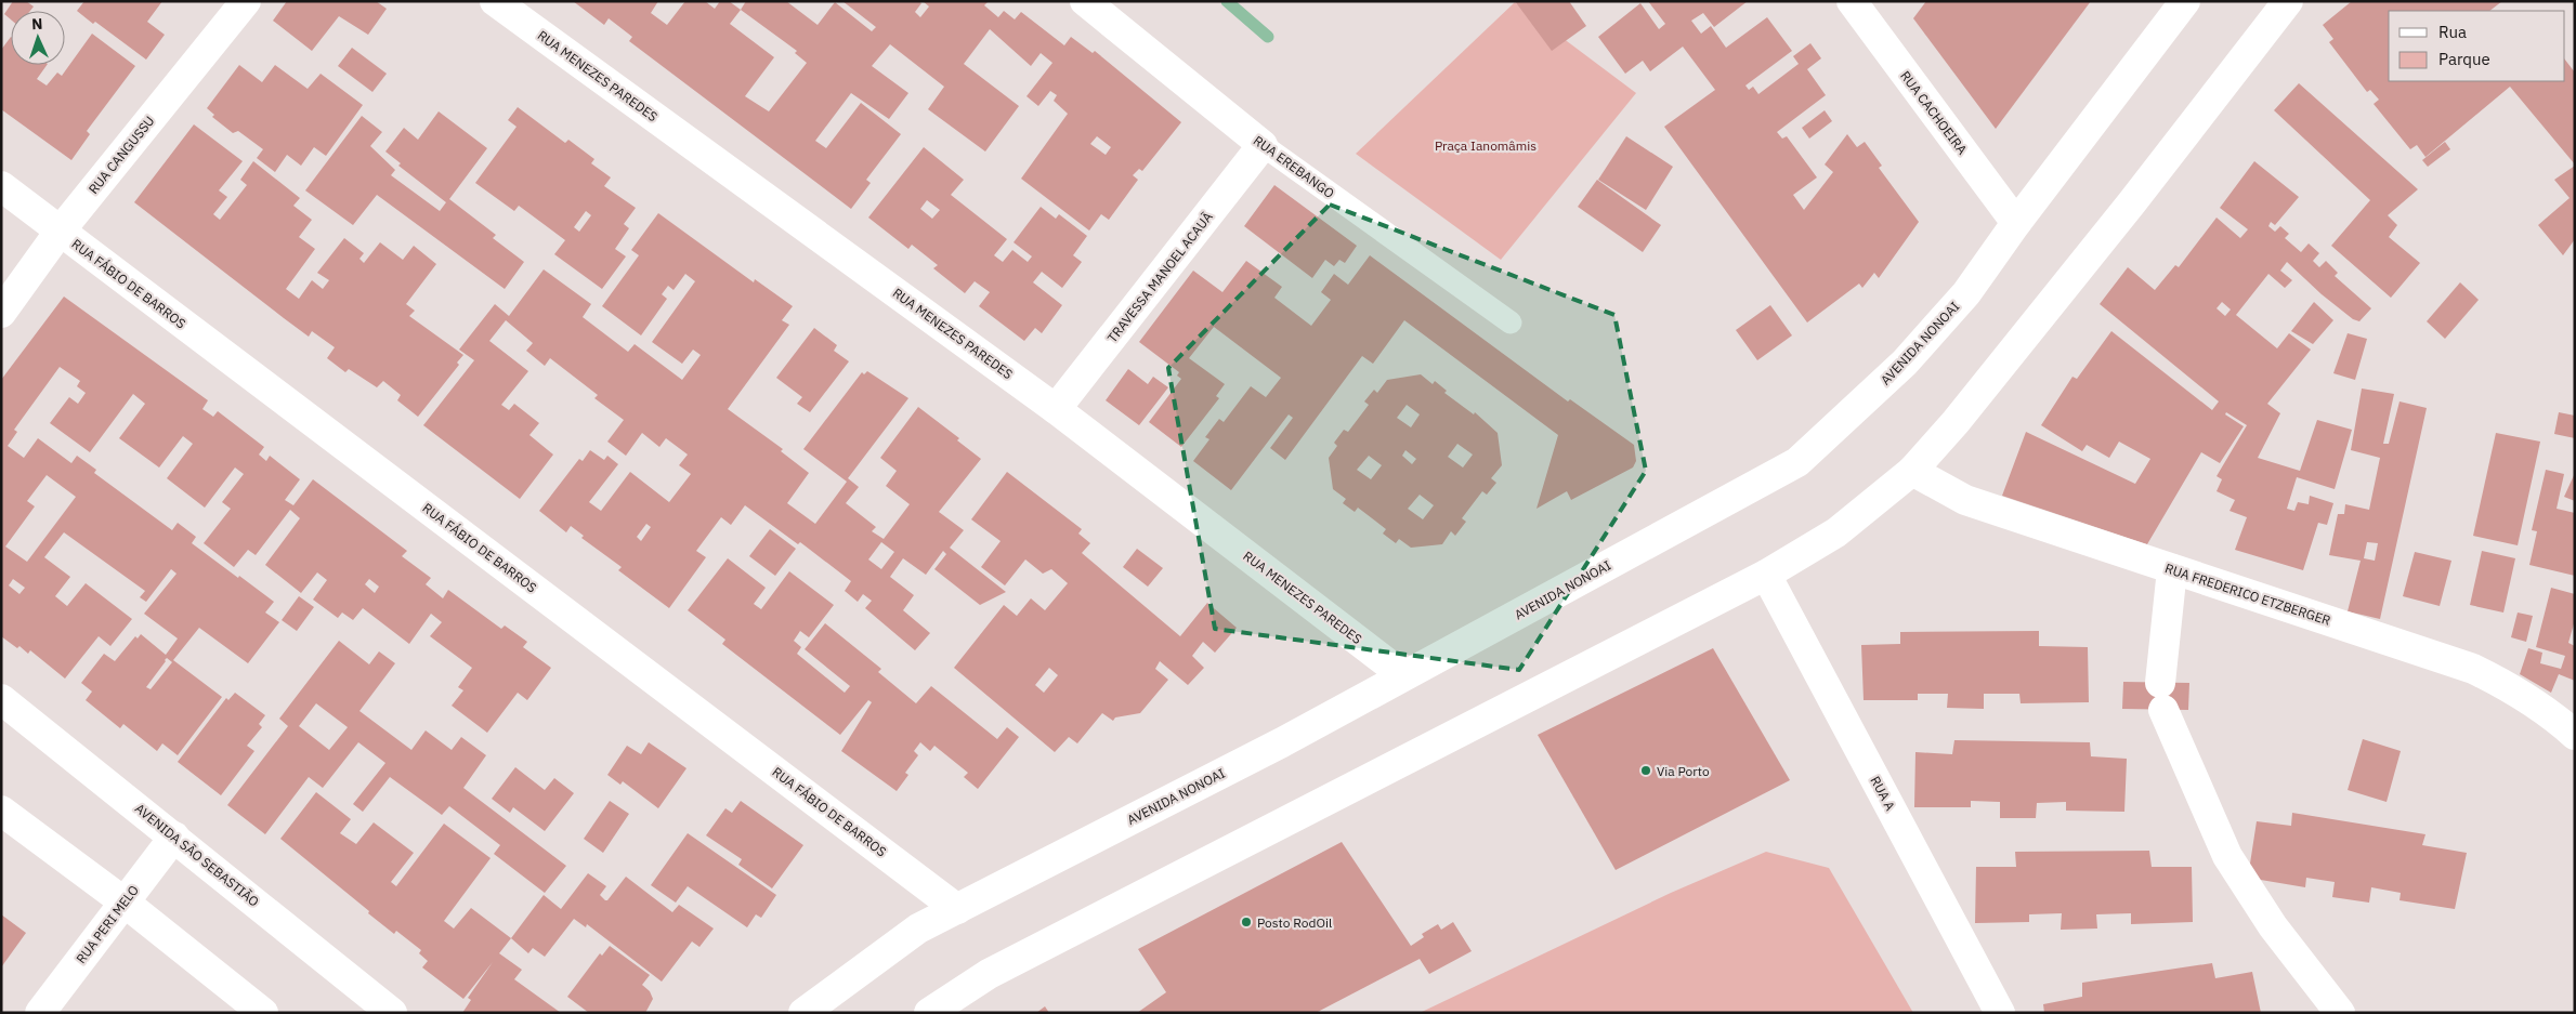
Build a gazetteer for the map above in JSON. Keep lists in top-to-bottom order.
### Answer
{
  "streets": {
    "street": [
      "RUA MENEZES PAREDES",
      "RUA CACHOEIRA",
      "RUA CANGUSSU",
      "RUA EREBANGO",
      "TRAVESSA MANOEL ACAUÃ",
      "RUA FÁBIO DE BARROS",
      "AVENIDA NONOAI",
      "RUA FREDERICO ETZBERGER",
      "RUA A",
      "AVENIDA SÃO SEBASTIÃO",
      "RUA PERI MELO"
    ]
  },
  "crossings": [
    ["RUA MENEZES PAREDES", "TRAVESSA MANOEL ACAUÃ"],
    ["RUA MENEZES PAREDES", "AVENIDA NONOAI"],
    ["RUA CACHOEIRA", "AVENIDA NONOAI"],
    ["RUA CANGUSSU", "RUA FÁBIO DE BARROS"],
    ["RUA EREBANGO", "TRAVESSA MANOEL ACAUÃ"],
    ["RUA FÁBIO DE BARROS", "AVENIDA NONOAI"],
    ["AVENIDA SÃO SEBASTIÃO", "RUA PERI MELO"]
  ],
  "parks": ["Praça Ianomâmis"],
  "places": ["Via Porto", "Posto RodOil"],
  "legend": ["Rua", "Parque"],
  "north": "top"
}
